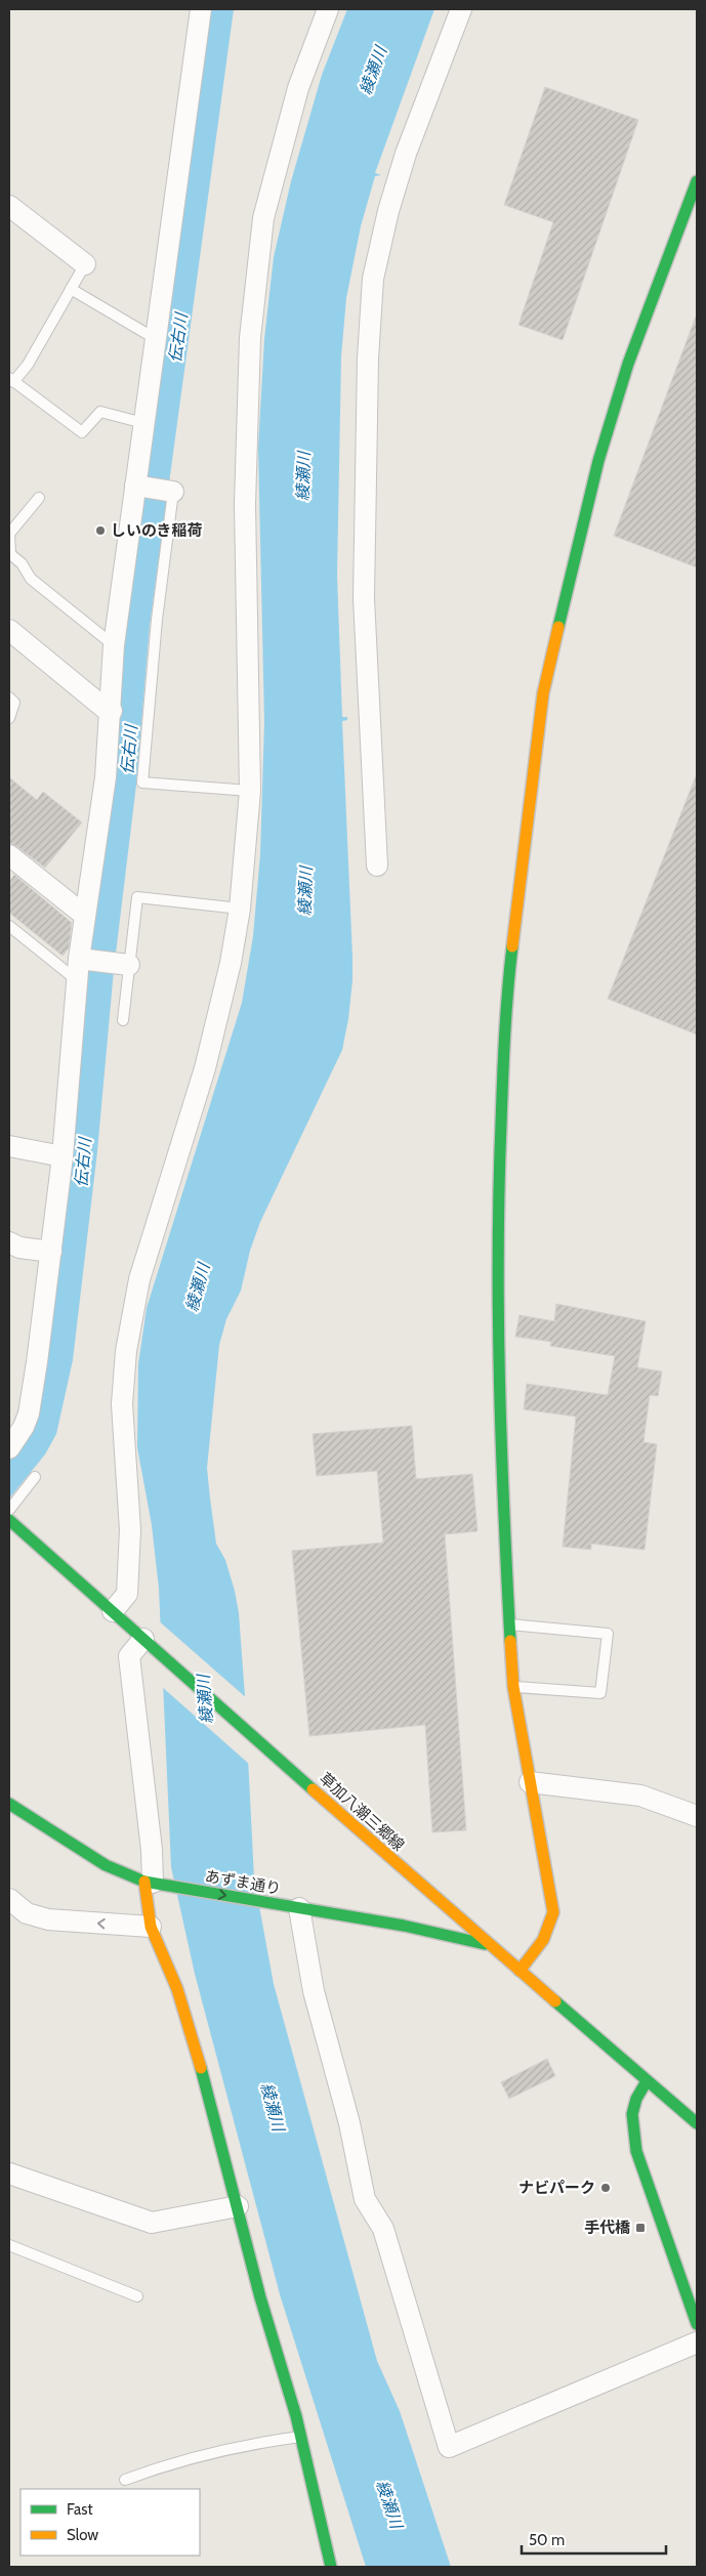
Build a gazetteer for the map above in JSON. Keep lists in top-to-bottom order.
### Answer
{
  "streets": {
    "street": ["草加八潮三郷線", "あずま通り"]
  },
  "crossings": [
    ["草加八潮三郷線", "あずま通り"]
  ],
  "water": ["綾瀬川", "伝右川"],
  "places": {
    "other": ["しいのき稲荷", "ナビパーク"],
    "transit": ["手代橋"]
  },
  "legend": ["Fast", "Slow"],
  "scale_bar": "50 m"
}
